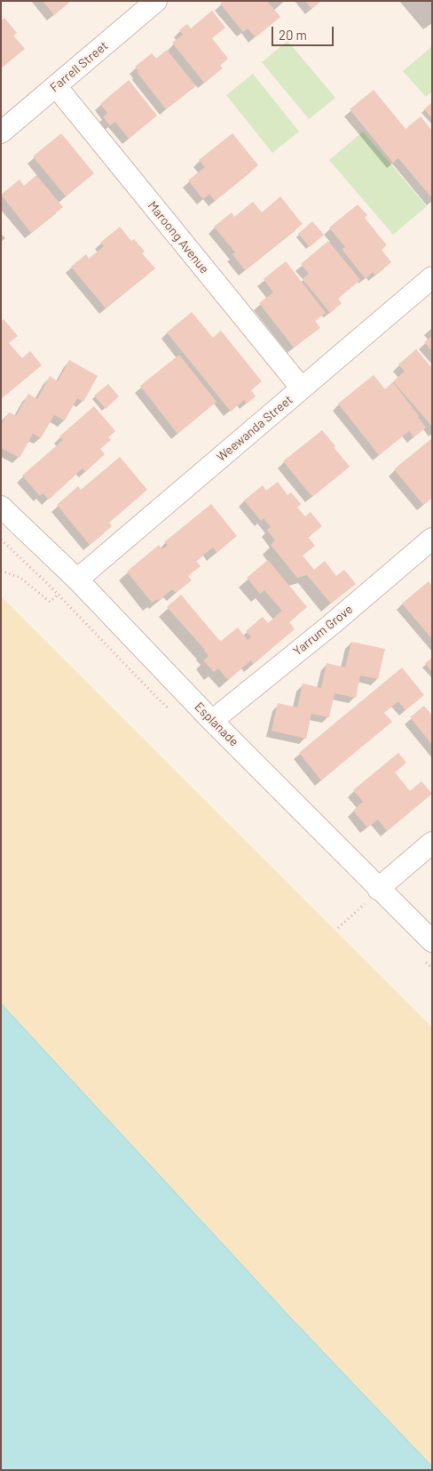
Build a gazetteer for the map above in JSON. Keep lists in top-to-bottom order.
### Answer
{
  "streets": {
    "street": [
      "Farrell Street",
      "Maroong Avenue",
      "Weewanda Street",
      "Yarrum Grove",
      "Esplanade"
    ]
  },
  "crossings": [
    ["Farrell Street", "Maroong Avenue"],
    ["Maroong Avenue", "Weewanda Street"],
    ["Weewanda Street", "Esplanade"],
    ["Yarrum Grove", "Esplanade"]
  ],
  "scale_bar": "20 m"
}
